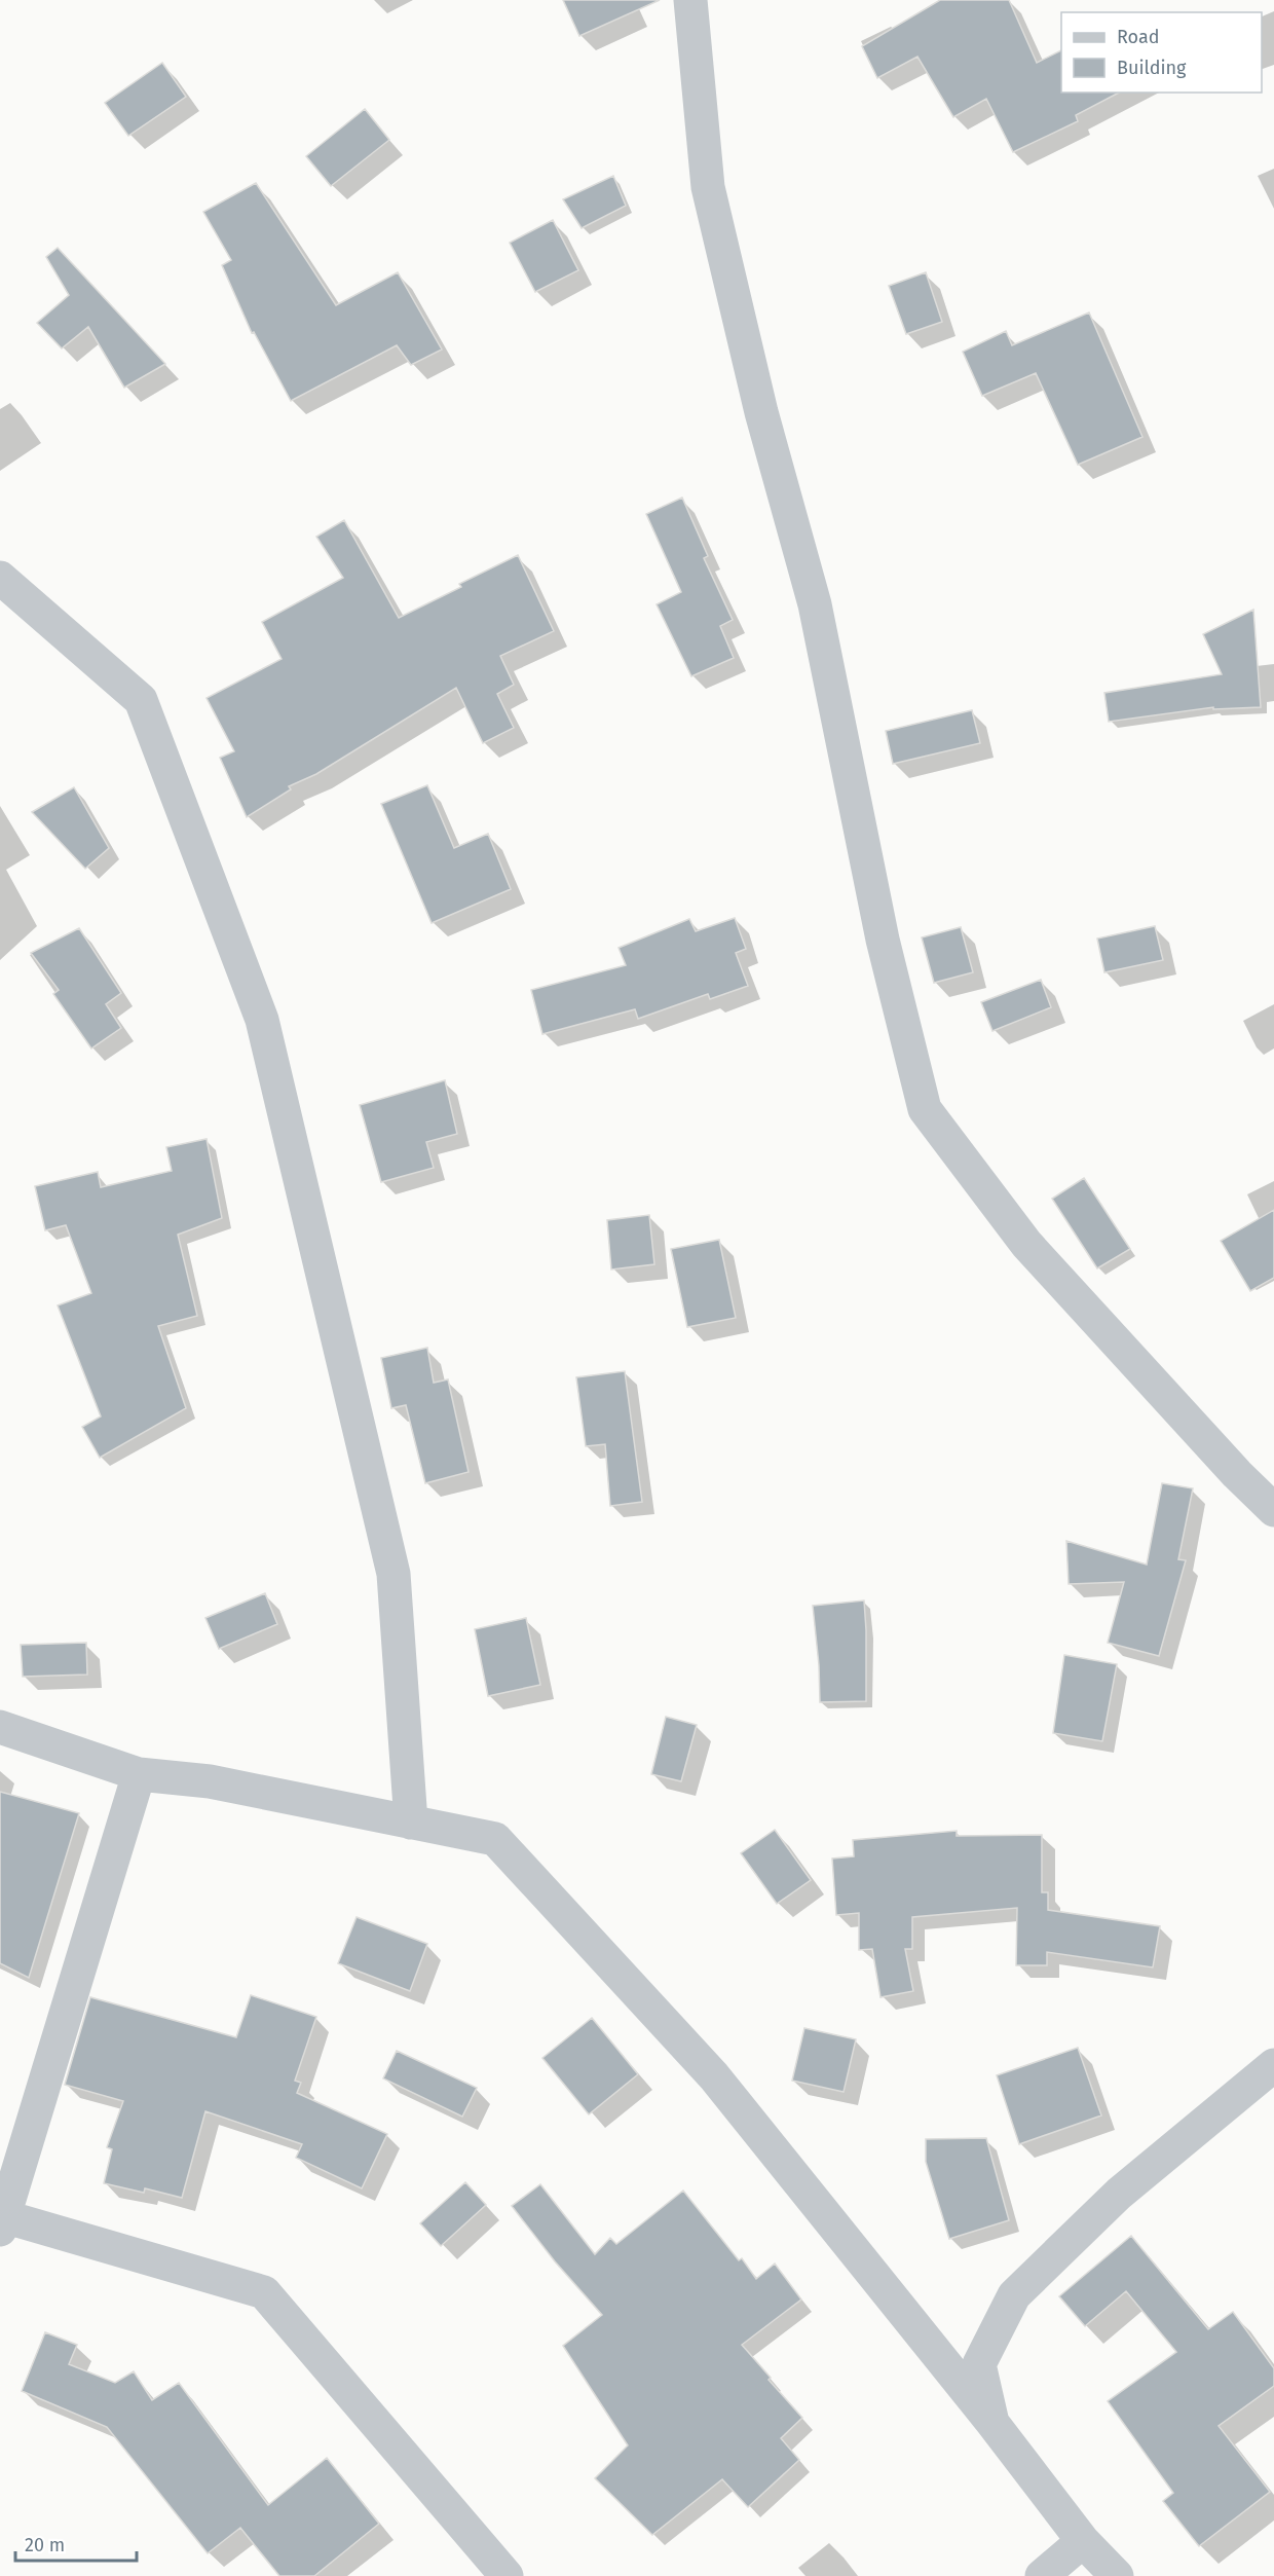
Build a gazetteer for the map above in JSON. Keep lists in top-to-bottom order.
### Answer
{
  "legend": ["Road", "Building"],
  "scale_bar": "20 m"
}
